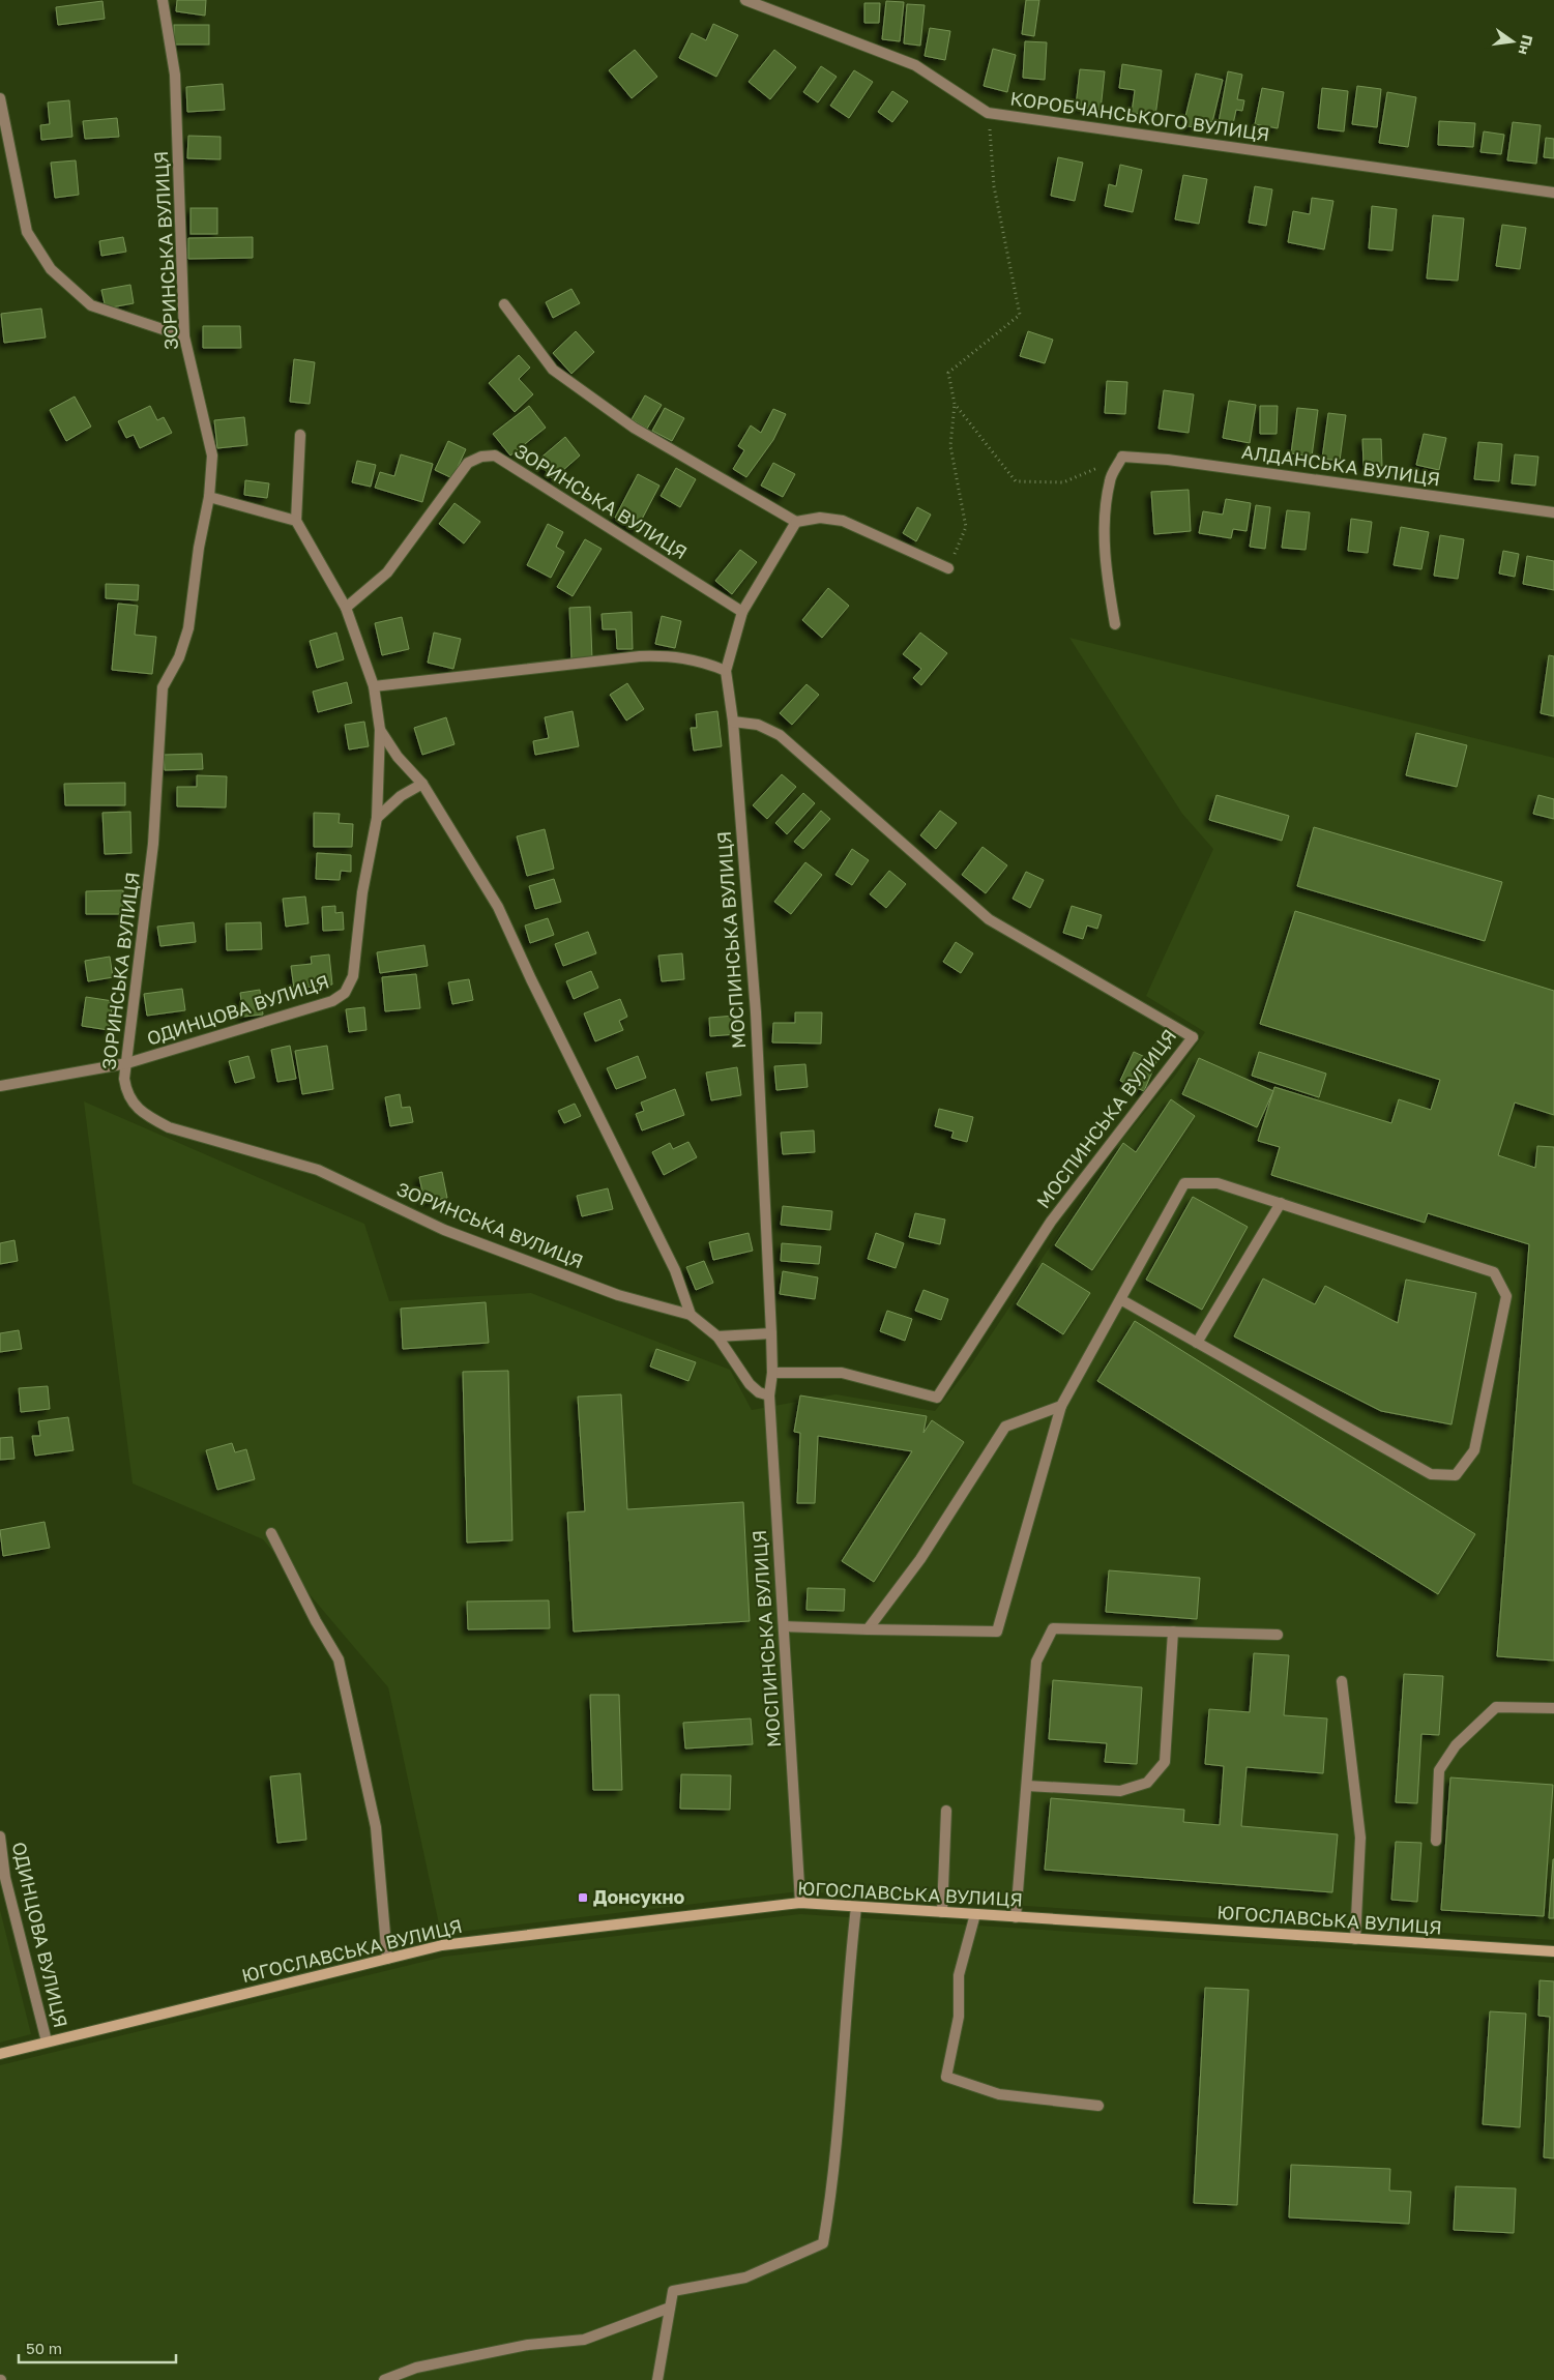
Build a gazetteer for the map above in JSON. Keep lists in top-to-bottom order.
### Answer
{
  "streets": {
    "main road": ["ЮГОСЛАВСЬКА ВУЛИЦЯ"],
    "street": [
      "КОРОБЧАНСЬКОГО ВУЛИЦЯ",
      "ЗОРИНСЬКА ВУЛИЦЯ",
      "АЛДАНСЬКА ВУЛИЦЯ",
      "МОСПИНСЬКА ВУЛИЦЯ",
      "ОДИНЦОВА ВУЛИЦЯ"
    ]
  },
  "crossings": [
    ["ЗОРИНСЬКА ВУЛИЦЯ", "МОСПИНСЬКА ВУЛИЦЯ"],
    ["ЗОРИНСЬКА ВУЛИЦЯ", "ОДИНЦОВА ВУЛИЦЯ"],
    ["МОСПИНСЬКА ВУЛИЦЯ", "ЮГОСЛАВСЬКА ВУЛИЦЯ"],
    ["ОДИНЦОВА ВУЛИЦЯ", "ЮГОСЛАВСЬКА ВУЛИЦЯ"]
  ],
  "places": {
    "transit": ["Донсукно"]
  },
  "scale_bar": "50 m",
  "north": "right"
}
